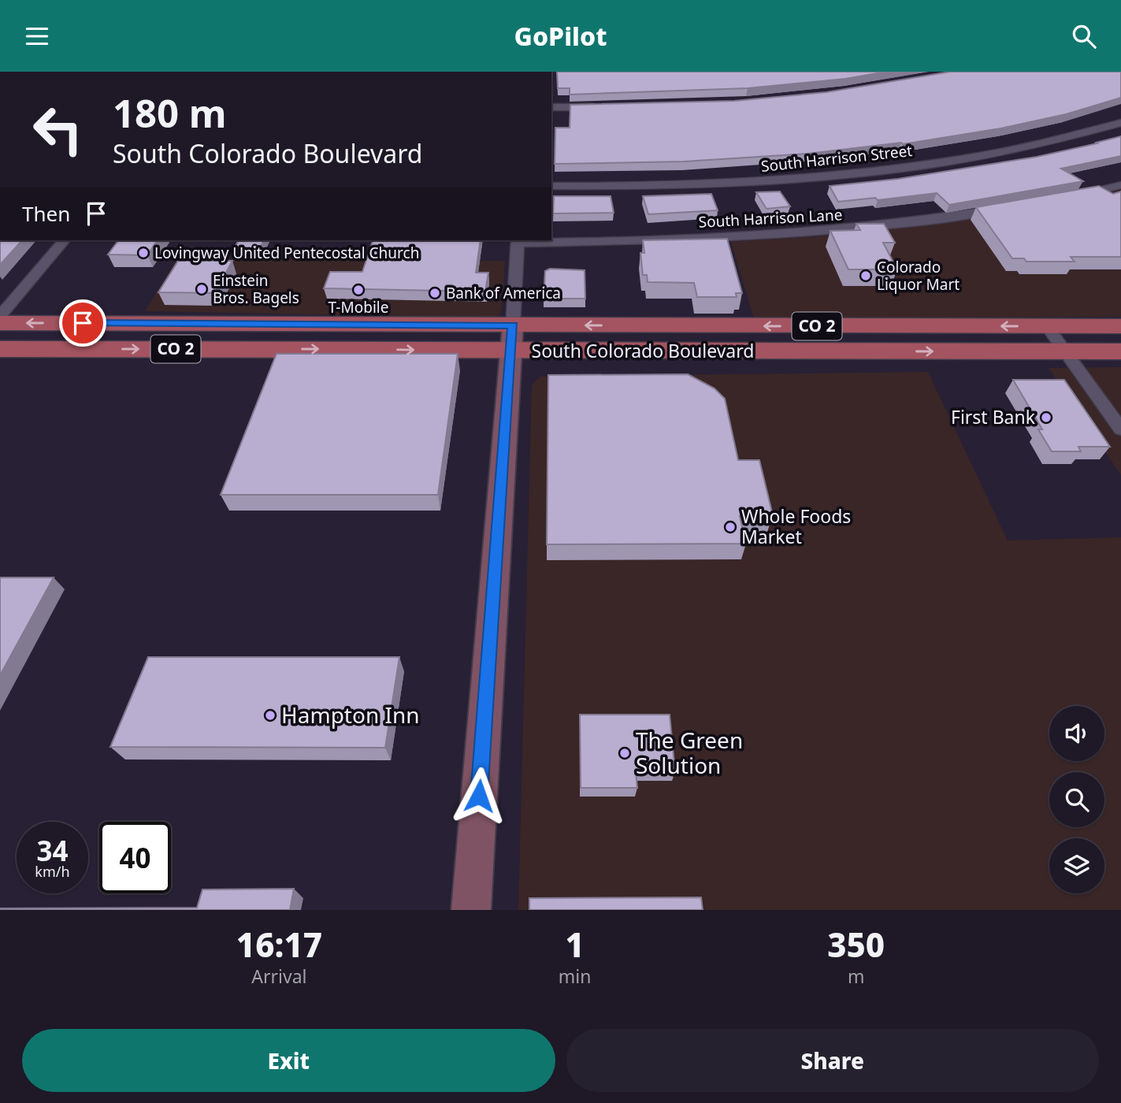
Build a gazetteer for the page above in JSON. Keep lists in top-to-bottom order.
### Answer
{
  "streets": {
    "main road": ["CO 2", "South Colorado Boulevard"],
    "street": ["South Harrison Street", "South Harrison Lane"]
  },
  "places": [
    "Lovingway United Pentecostal Church",
    "Colorado Liquor Mart",
    "Einstein Bros. Bagels",
    "T-Mobile",
    "Bank of America",
    "First Bank",
    "Whole Foods Market",
    "Hampton Inn",
    "The Green Solution"
  ],
  "page": {
    "header": "GoPilot",
    "turn": ["180 m", "South Colorado Boulevard"],
    "then": "Then",
    "speed": "34 km/h",
    "limit": "40",
    "eta": [
      "16:17",
      "Arrival",
      "1",
      "min",
      "350",
      "m"
    ],
    "buttons": ["Exit", "Share"]
  }
}
